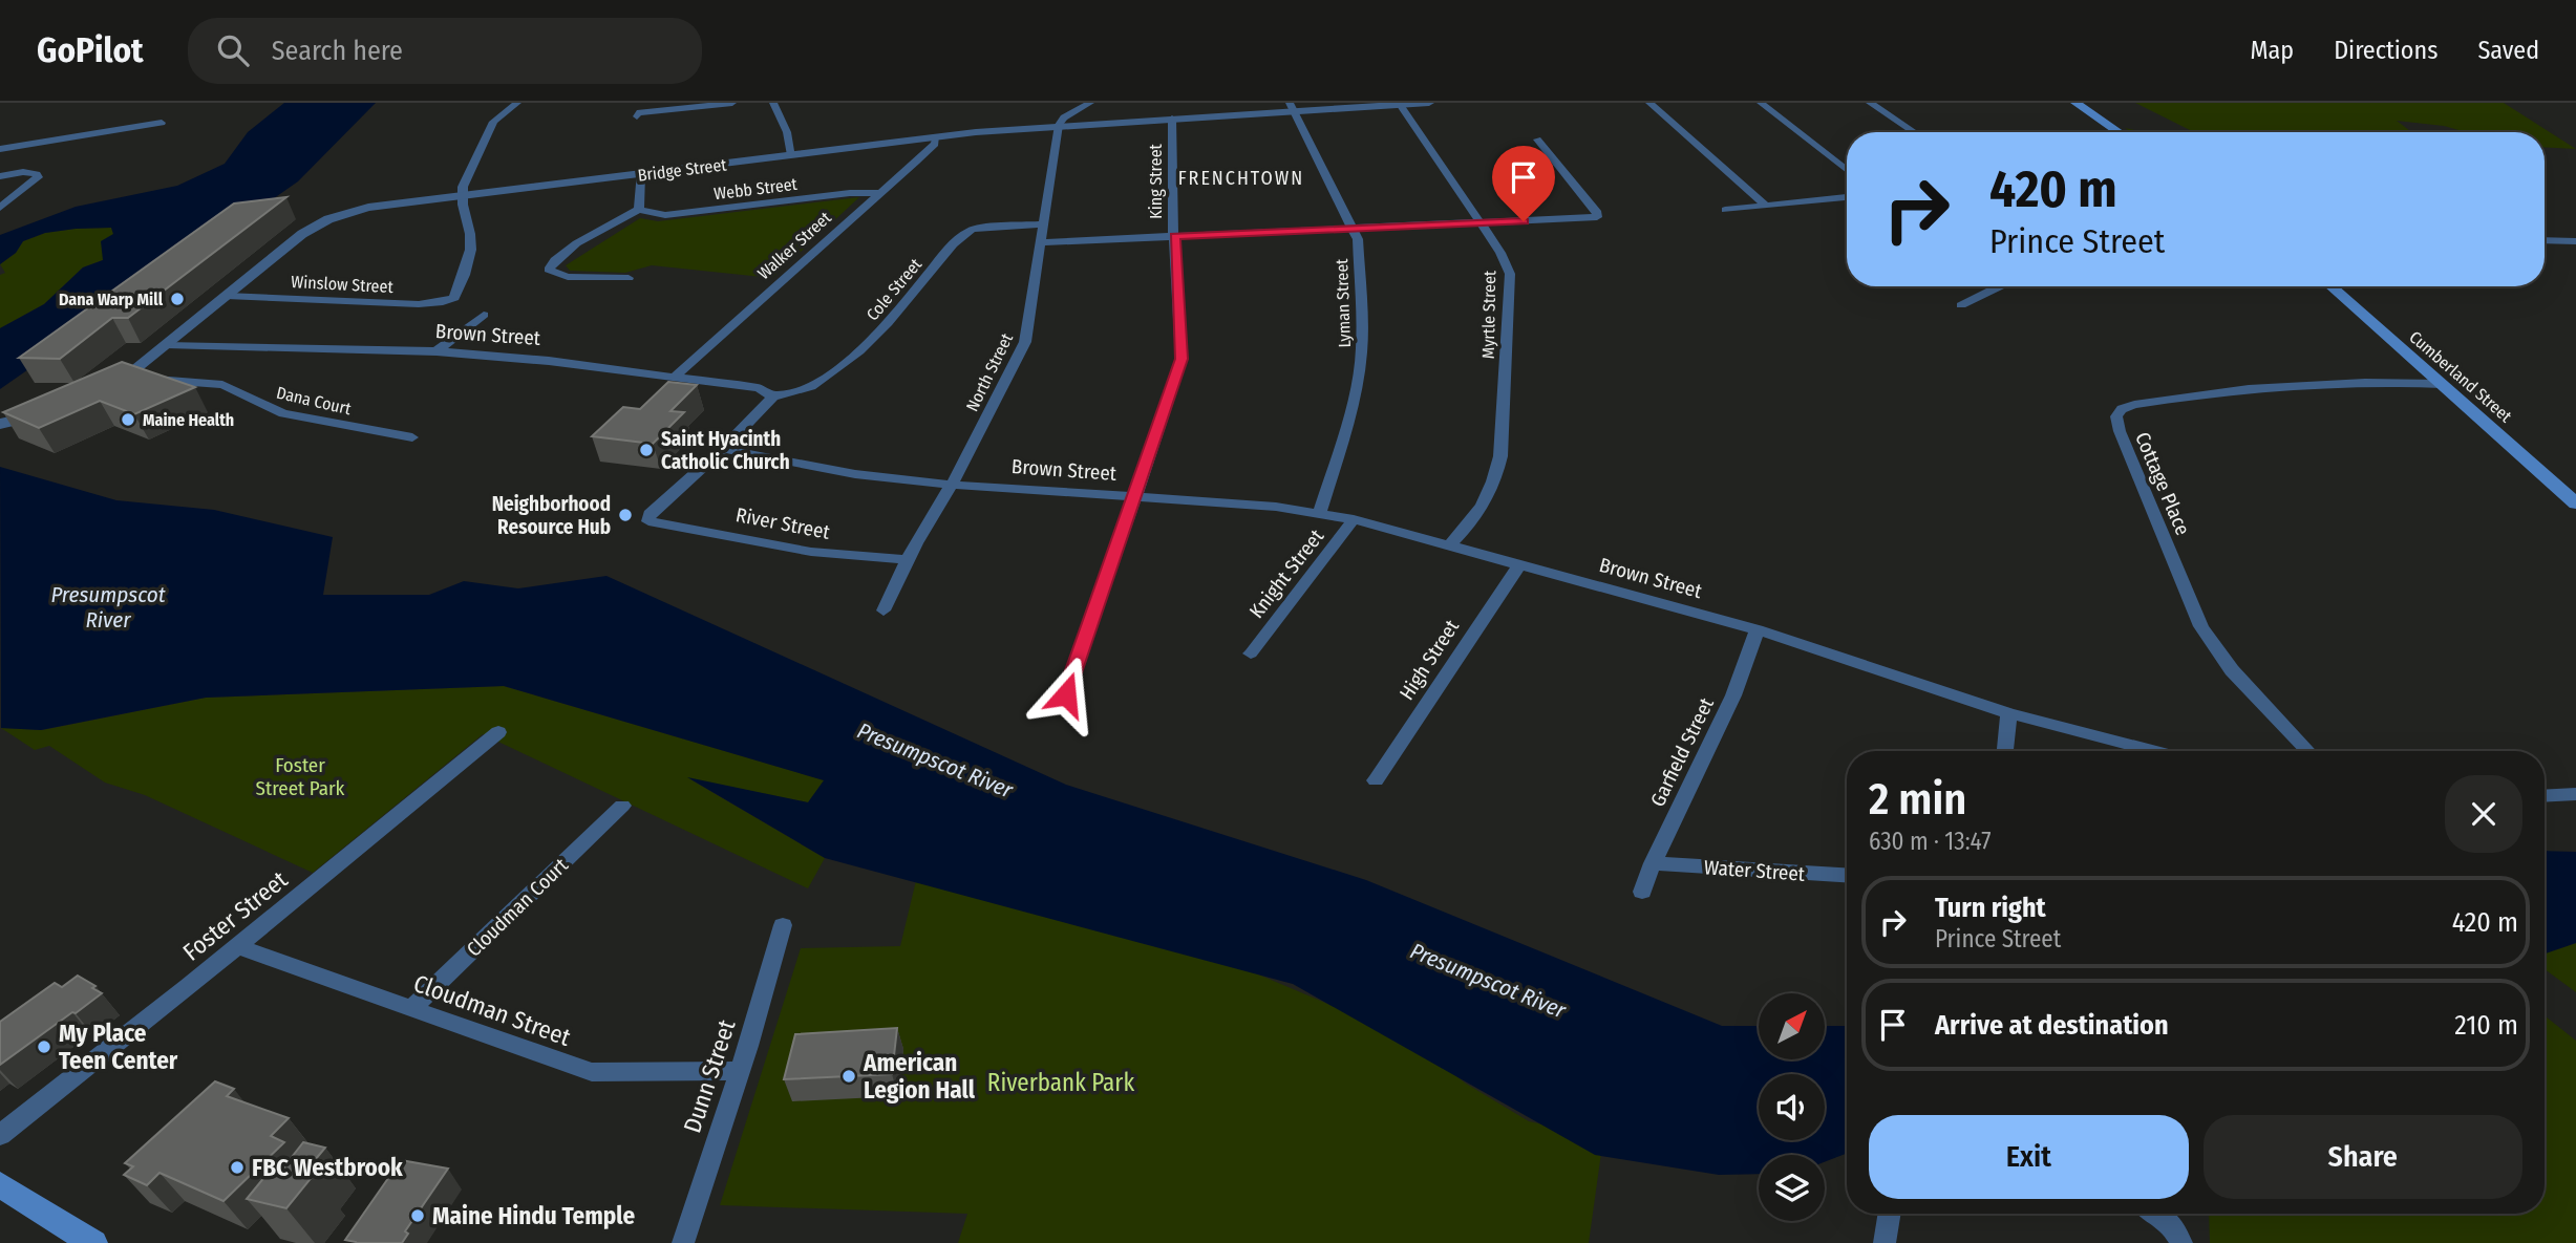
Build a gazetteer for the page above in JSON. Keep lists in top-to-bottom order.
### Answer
{
  "streets": {
    "main road": ["Cumberland Street"],
    "street": [
      "Bridge Street",
      "King Street",
      "Webb Street",
      "Walker Street",
      "Winslow Street",
      "Cole Street",
      "Lyman Street",
      "Myrtle Street",
      "Brown Street",
      "North Street",
      "Dana Court",
      "Cottage Place",
      "River Street",
      "Knight Street",
      "High Street",
      "Garfield Street",
      "Water Street",
      "Cloudman Court",
      "Foster Street",
      "Cloudman Street",
      "Dunn Street"
    ]
  },
  "crossings": [
    ["Bridge Street", "King Street"],
    ["Bridge Street", "Walker Street"],
    ["Bridge Street", "Winslow Street"],
    ["Bridge Street", "Lyman Street"],
    ["Bridge Street", "Myrtle Street"],
    ["Bridge Street", "Brown Street"],
    ["Bridge Street", "North Street"],
    ["Bridge Street", "Dana Court"],
    ["King Street", "Brown Street"],
    ["Webb Street", "Walker Street"],
    ["Walker Street", "Brown Street"],
    ["Cole Street", "Brown Street"],
    ["Cole Street", "North Street"],
    ["Lyman Street", "Brown Street"],
    ["Myrtle Street", "Brown Street"],
    ["Brown Street", "North Street"],
    ["Brown Street", "River Street"],
    ["Brown Street", "Knight Street"],
    ["Brown Street", "High Street"],
    ["Brown Street", "Garfield Street"],
    ["North Street", "River Street"],
    ["Cumberland Street", "Cottage Place"],
    ["Garfield Street", "Water Street"],
    ["Cloudman Court", "Cloudman Street"],
    ["Foster Street", "Cloudman Street"],
    ["Cloudman Street", "Dunn Street"]
  ],
  "districts": ["FRENCHTOWN"],
  "water": ["Presumpscot River"],
  "parks": ["Foster Street Park", "Riverbank Park"],
  "places": [
    "Dana Warp Mill",
    "Maine Health",
    "Saint Hyacinth Catholic Church",
    "Neighborhood Resource Hub",
    "My Place Teen Center",
    "American Legion Hall",
    "FBC Westbrook",
    "Maine Hindu Temple"
  ],
  "north": "top right",
  "page": {
    "header": "GoPilot",
    "search": "Search here",
    "nav": ["Map", "Directions", "Saved"],
    "turn": ["420 m", "Prince Street"],
    "heading": ["2 min", "630 m · 13:47"],
    "list": [
      {
        "name": "Turn right",
        "note": "Prince Street",
        "value": "420 m"
      },
      {
        "name": "Arrive at destination",
        "value": "210 m"
      }
    ],
    "buttons": ["Exit", "Share"]
  }
}
